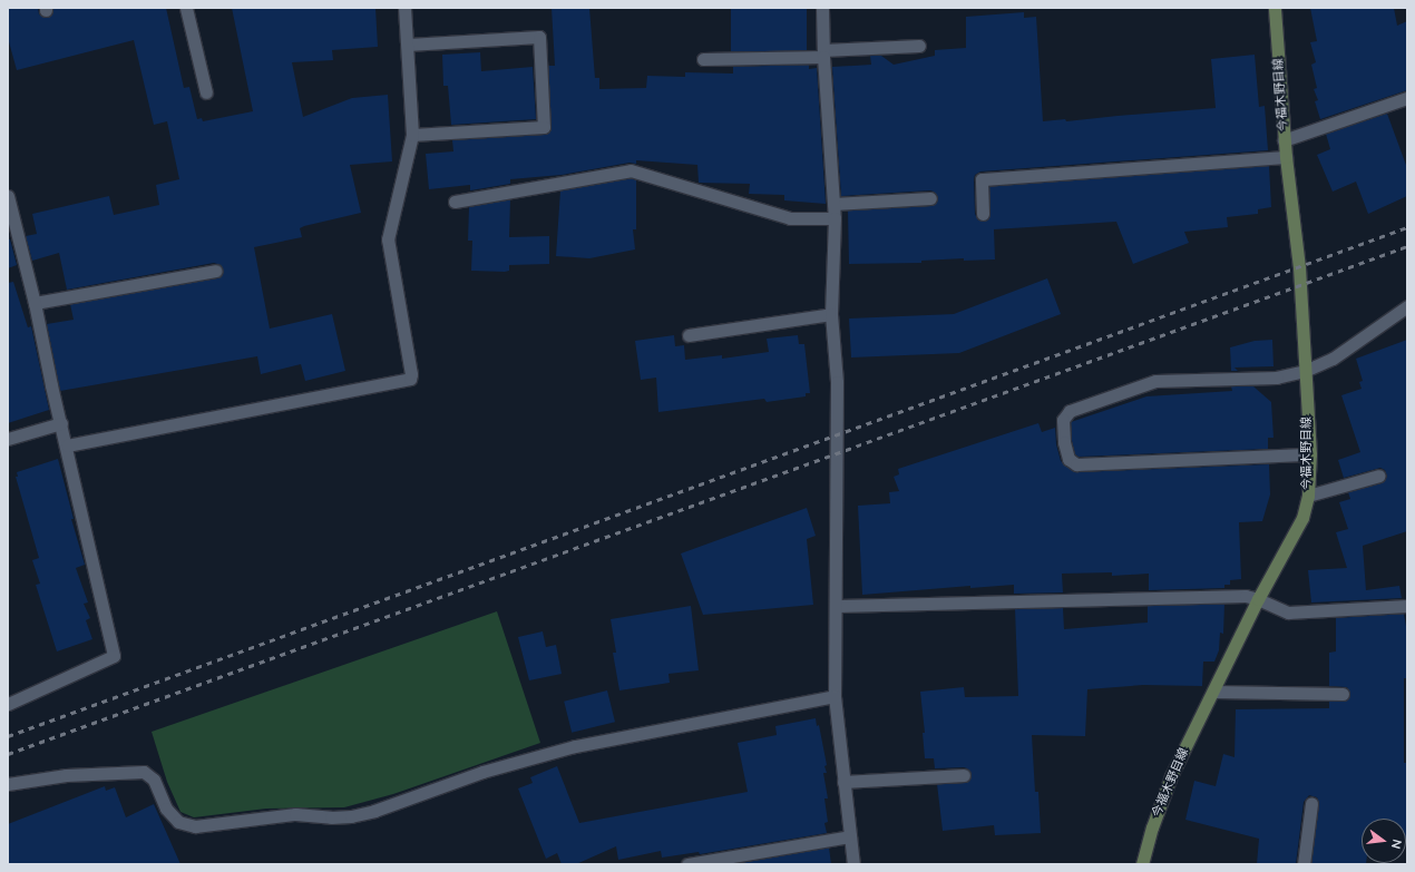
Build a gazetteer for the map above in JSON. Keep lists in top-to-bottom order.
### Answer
{
  "streets": {
    "main road": ["今福木野目線"]
  },
  "north": "right"
}
